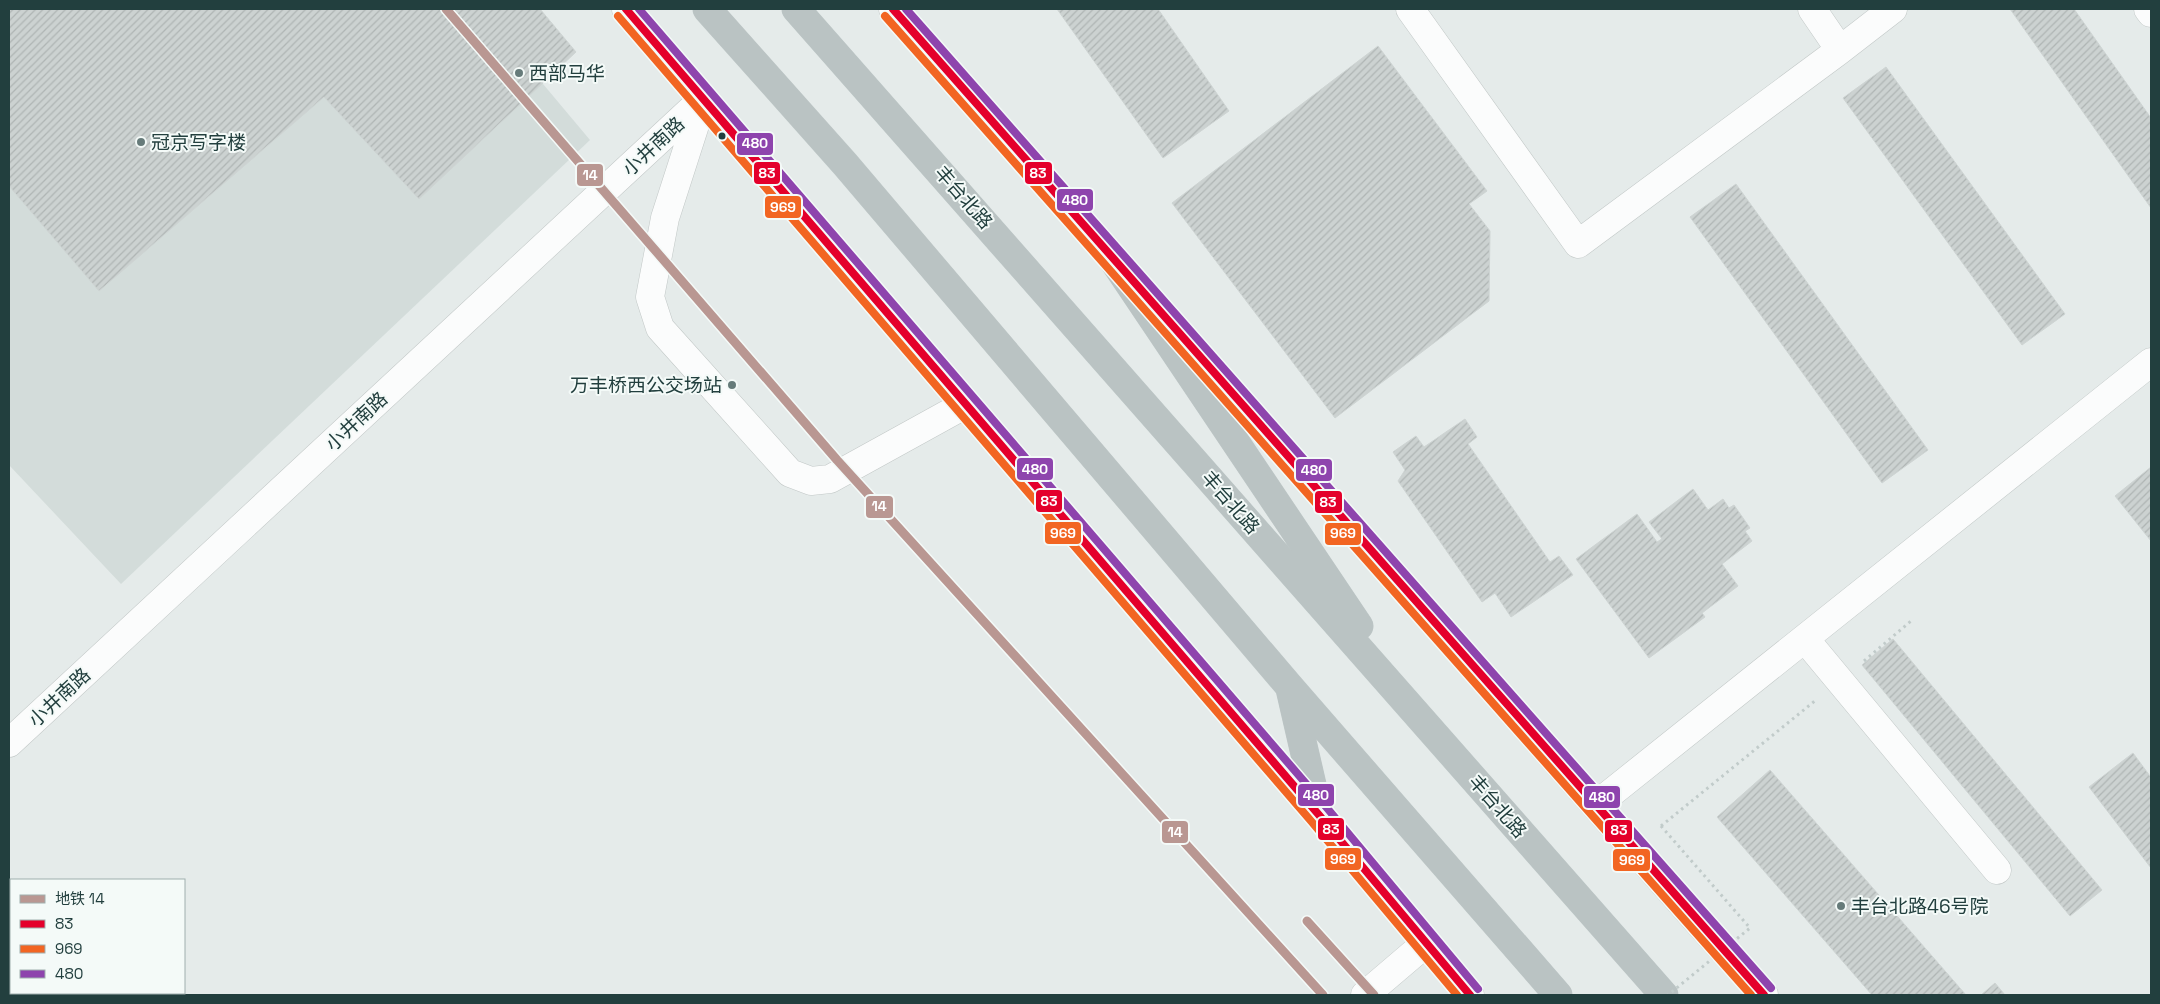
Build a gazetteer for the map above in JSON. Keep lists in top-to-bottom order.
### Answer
{
  "streets": {
    "highway": ["丰台北路"],
    "street": ["小井南路"]
  },
  "places": [
    "西部马华",
    "冠京写字楼",
    "万丰桥西公交场站",
    "丰台北路46号院"
  ],
  "lines": [
    "metro line 14",
    "transit line 83",
    "transit line 480",
    "transit line 969"
  ],
  "legend": [
    "地铁 14",
    "83",
    "969",
    "480"
  ]
}
